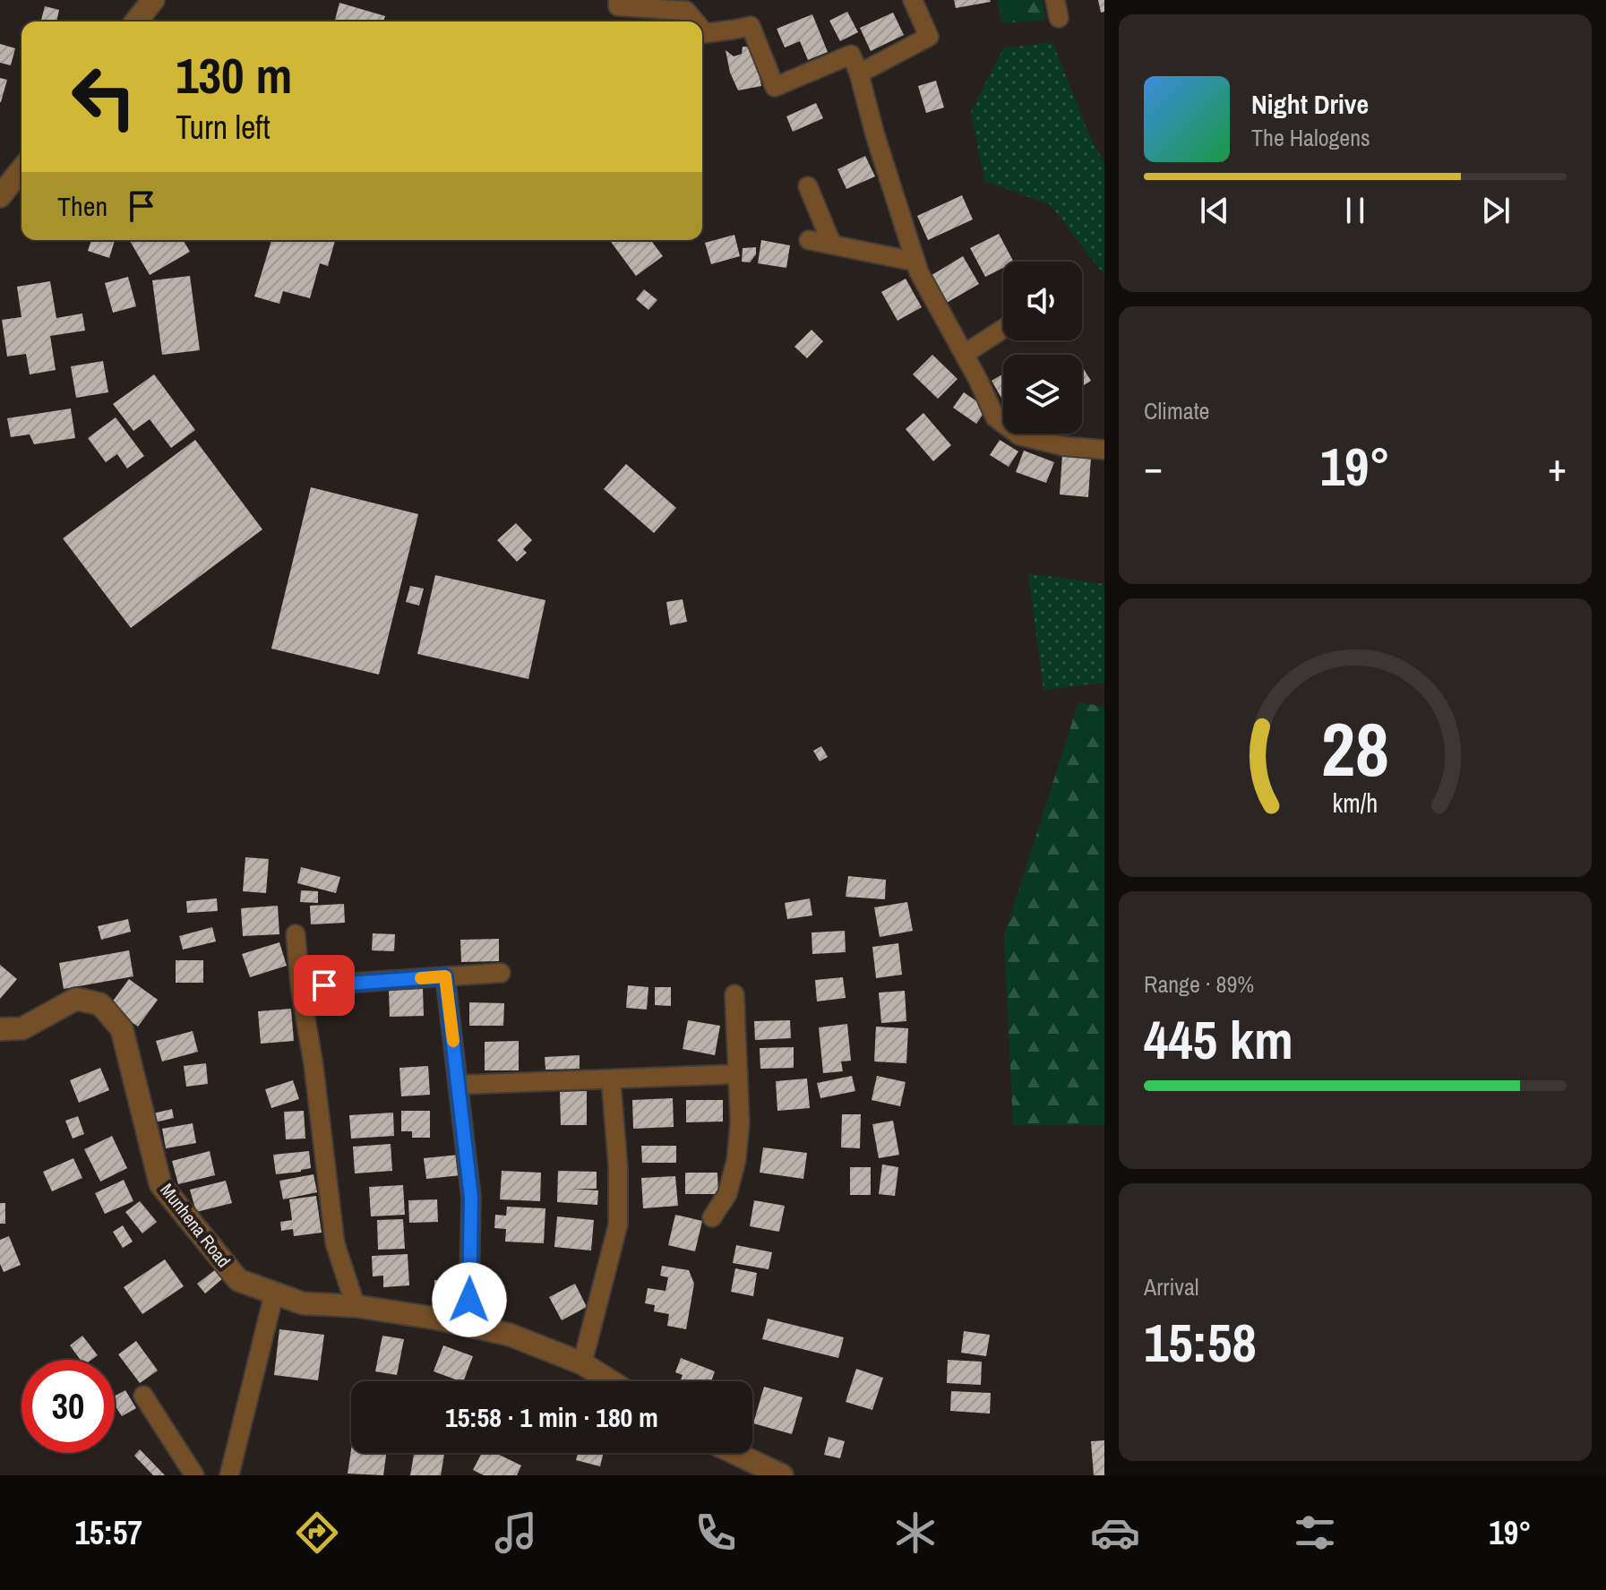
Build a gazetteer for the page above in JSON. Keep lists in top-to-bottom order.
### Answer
{
  "streets": {
    "street": ["Munhena Road"]
  },
  "page": {
    "turn": ["130 m", "Turn left"],
    "song": ["Night Drive", "The Halogens"],
    "then": "Then",
    "tile": [
      "Climate",
      ["Range · 89%", "445 km"],
      ["Arrival", "15:58"]
    ],
    "heat": ["−", "19°", "+"],
    "limit": "30",
    "trip": "15:58 · 1 min · 180 m",
    "tabs": ["15:57", "19°"],
    "gauge": ["28", "km/h"]
  }
}
